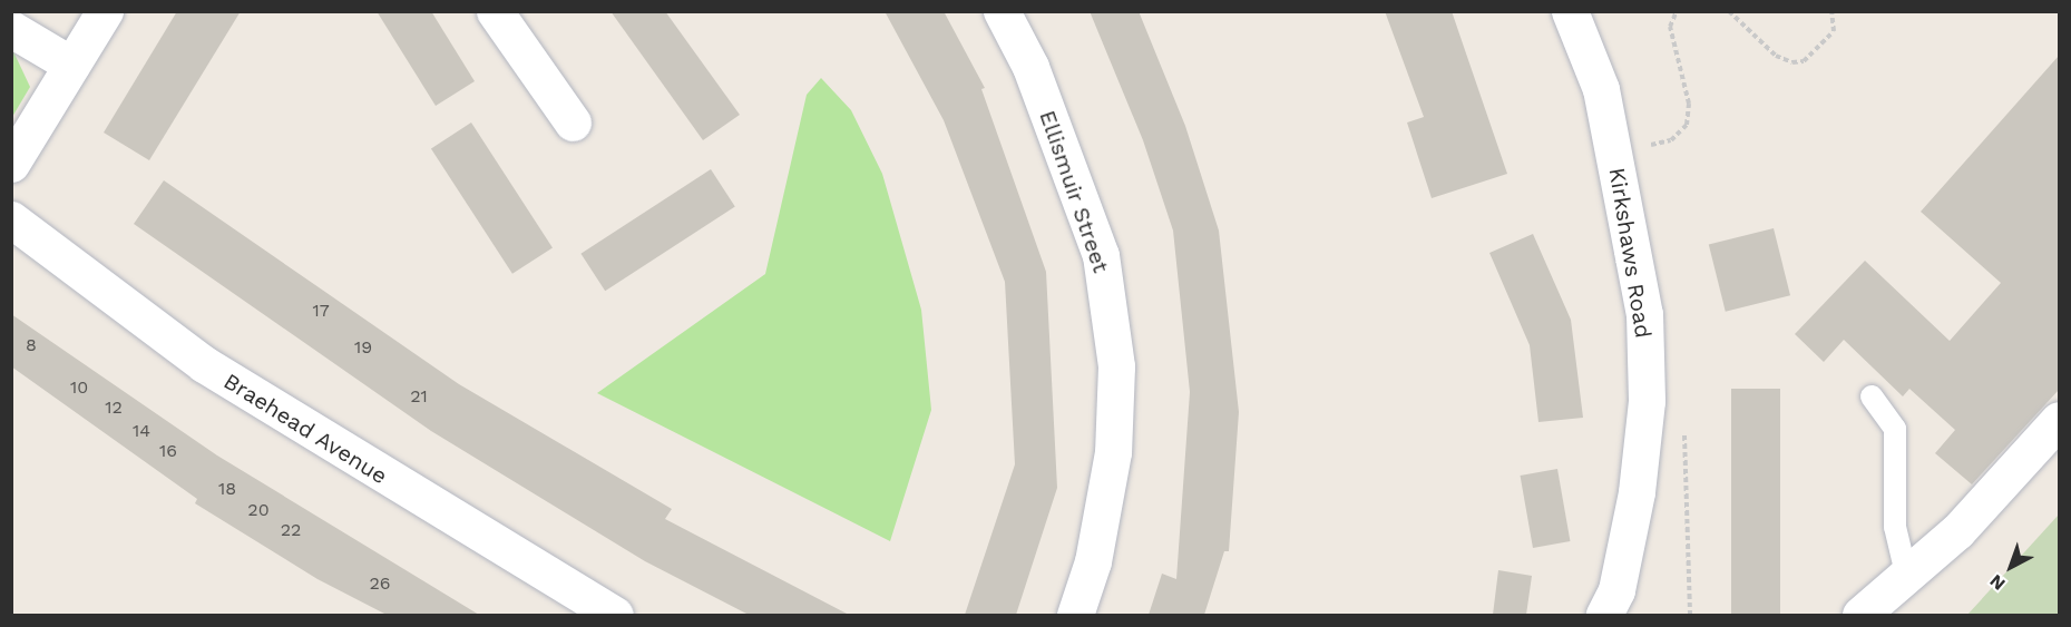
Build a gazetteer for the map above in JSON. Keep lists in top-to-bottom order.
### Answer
{
  "streets": {
    "street": ["Ellismuir Street", "Kirkshaws Road", "Braehead Avenue"]
  },
  "house_numbers": [
    "17",
    "8",
    "19",
    "10",
    "21",
    "12",
    "14",
    "16",
    "18",
    "20",
    "22",
    "26"
  ],
  "north": "bottom left"
}
